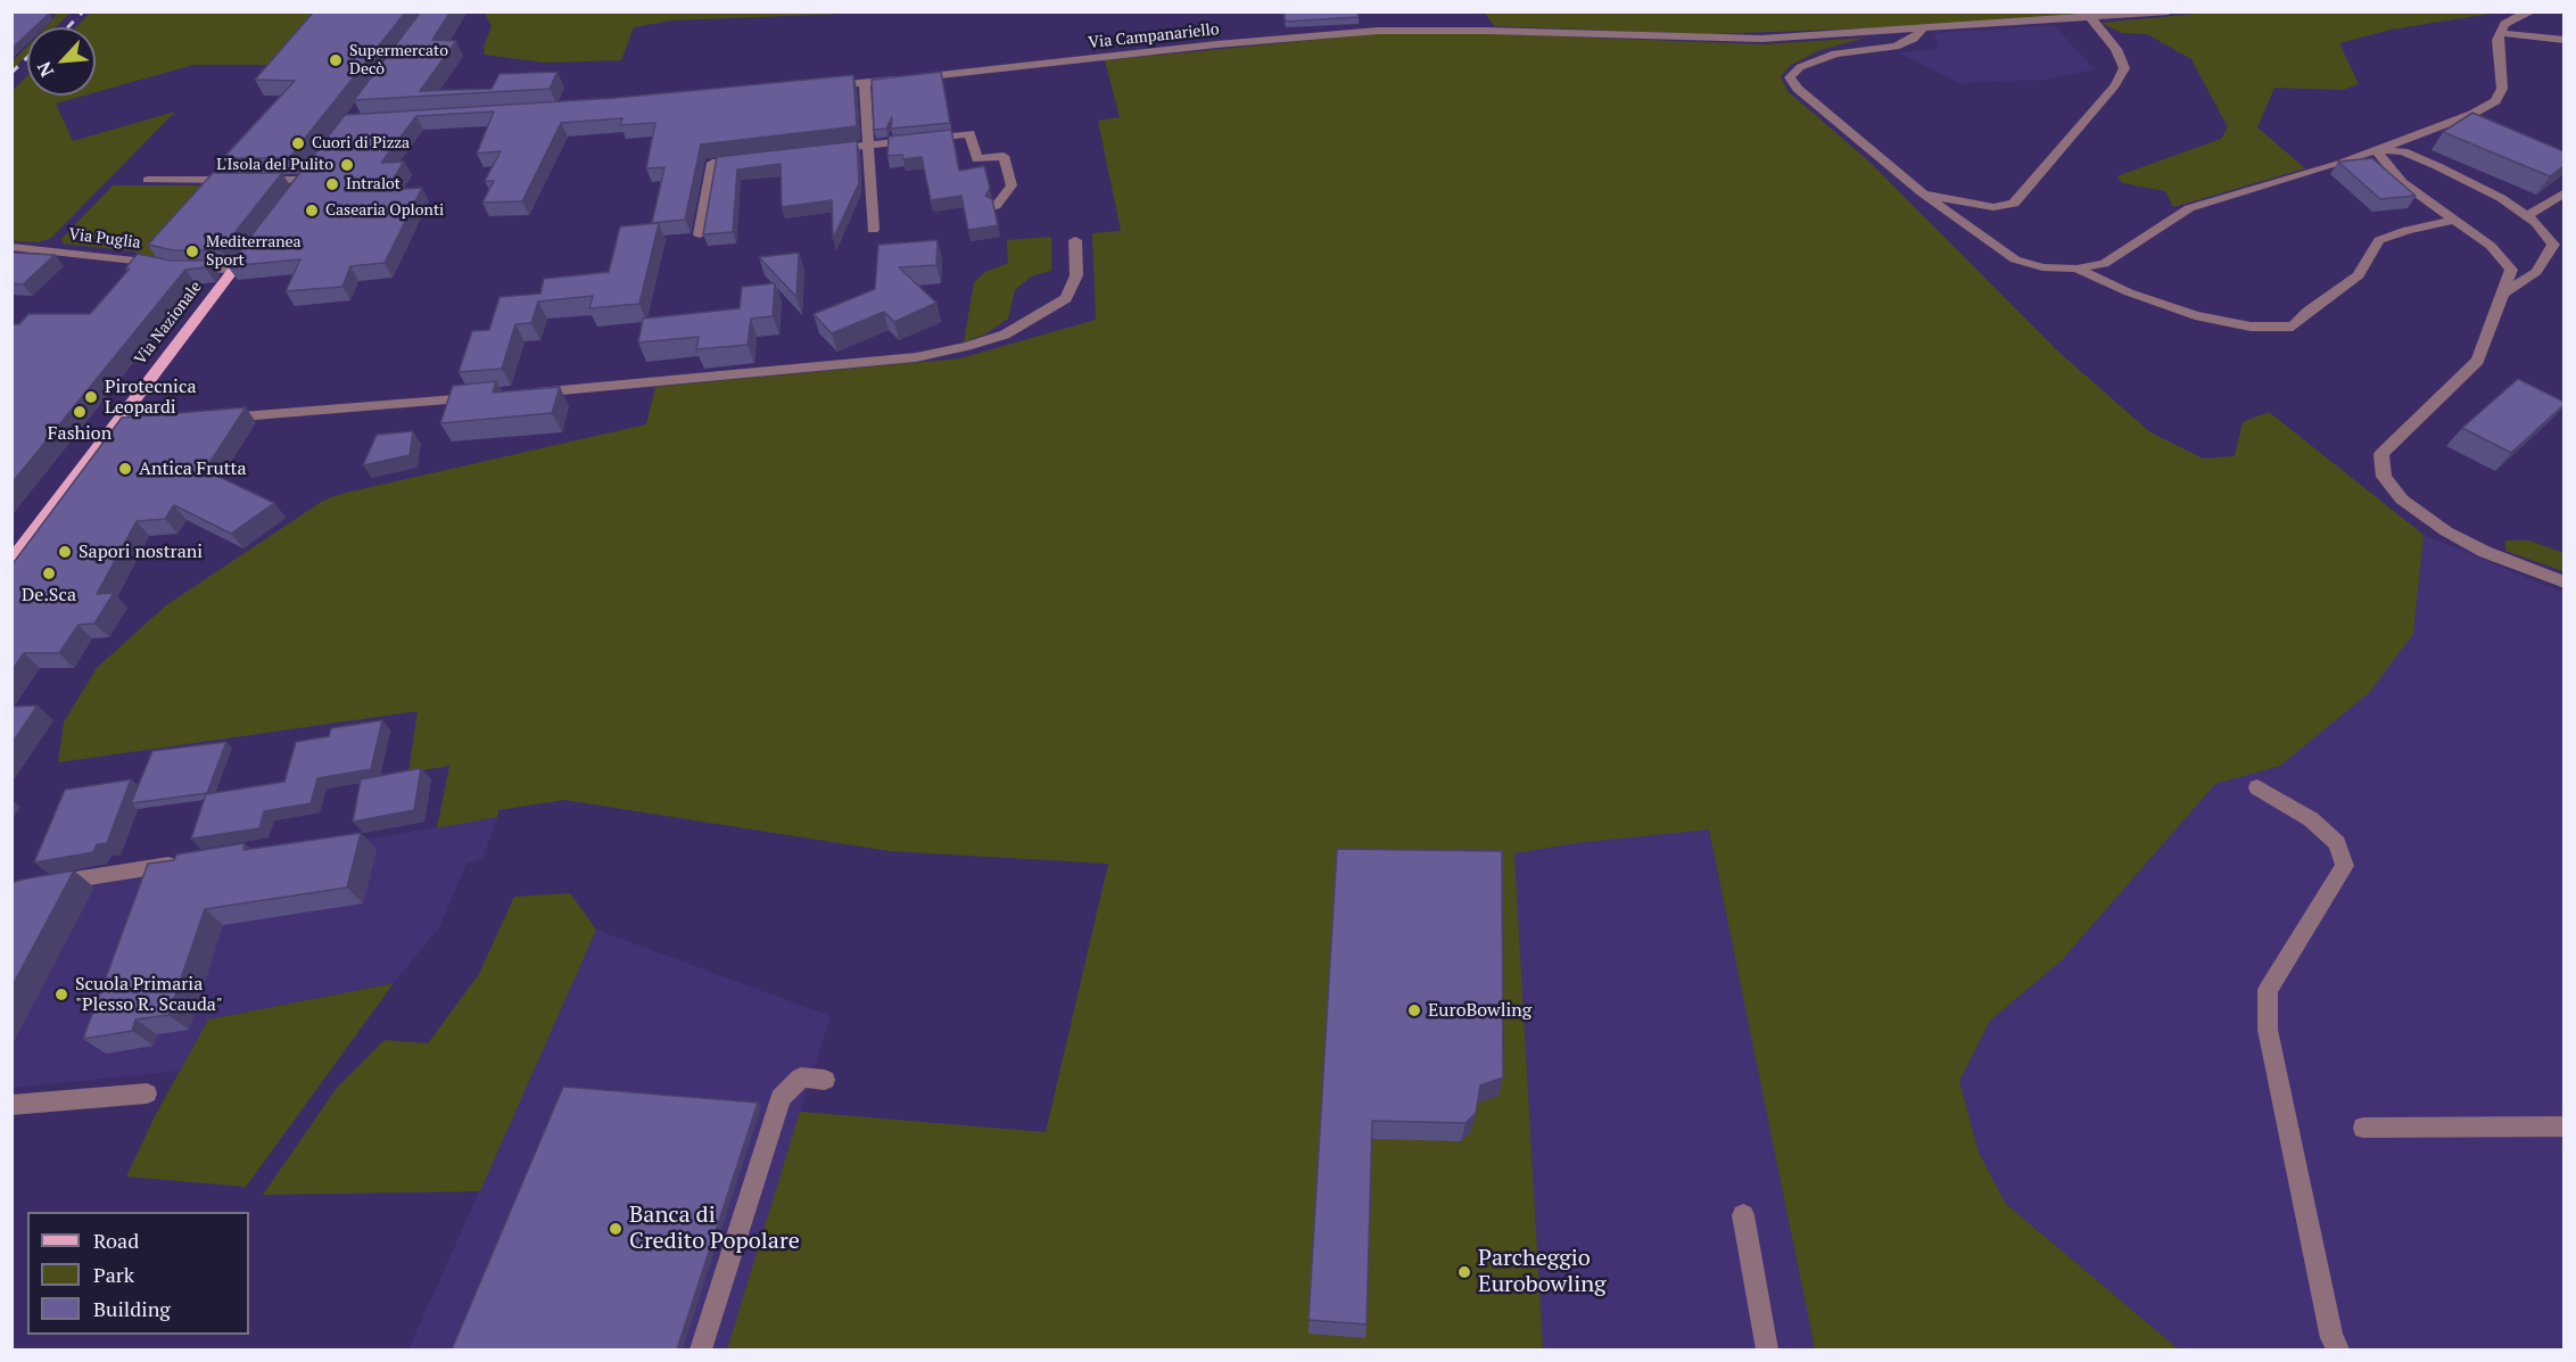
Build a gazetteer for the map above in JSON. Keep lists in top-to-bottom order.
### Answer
{
  "streets": {
    "main road": ["Via Nazionale"],
    "street": ["Via Campanariello", "Via Puglia"]
  },
  "crossings": [
    ["Via Puglia", "Via Nazionale"]
  ],
  "places": [
    "Supermercato Decò",
    "Cuori di Pizza",
    "L'Isola del Pulito",
    "Intralot",
    "Casearia Oplonti",
    "Mediterranea Sport",
    "Pirotecnica Leopardi",
    "Fashion",
    "Antica Frutta",
    "Sapori nostrani",
    "De.Sca",
    "Scuola Primaria \"Plesso R. Scauda\"",
    "EuroBowling",
    "Banca di Credito Popolare",
    "Parcheggio Eurobowling"
  ],
  "legend": ["Road", "Park", "Building"],
  "north": "bottom left"
}
